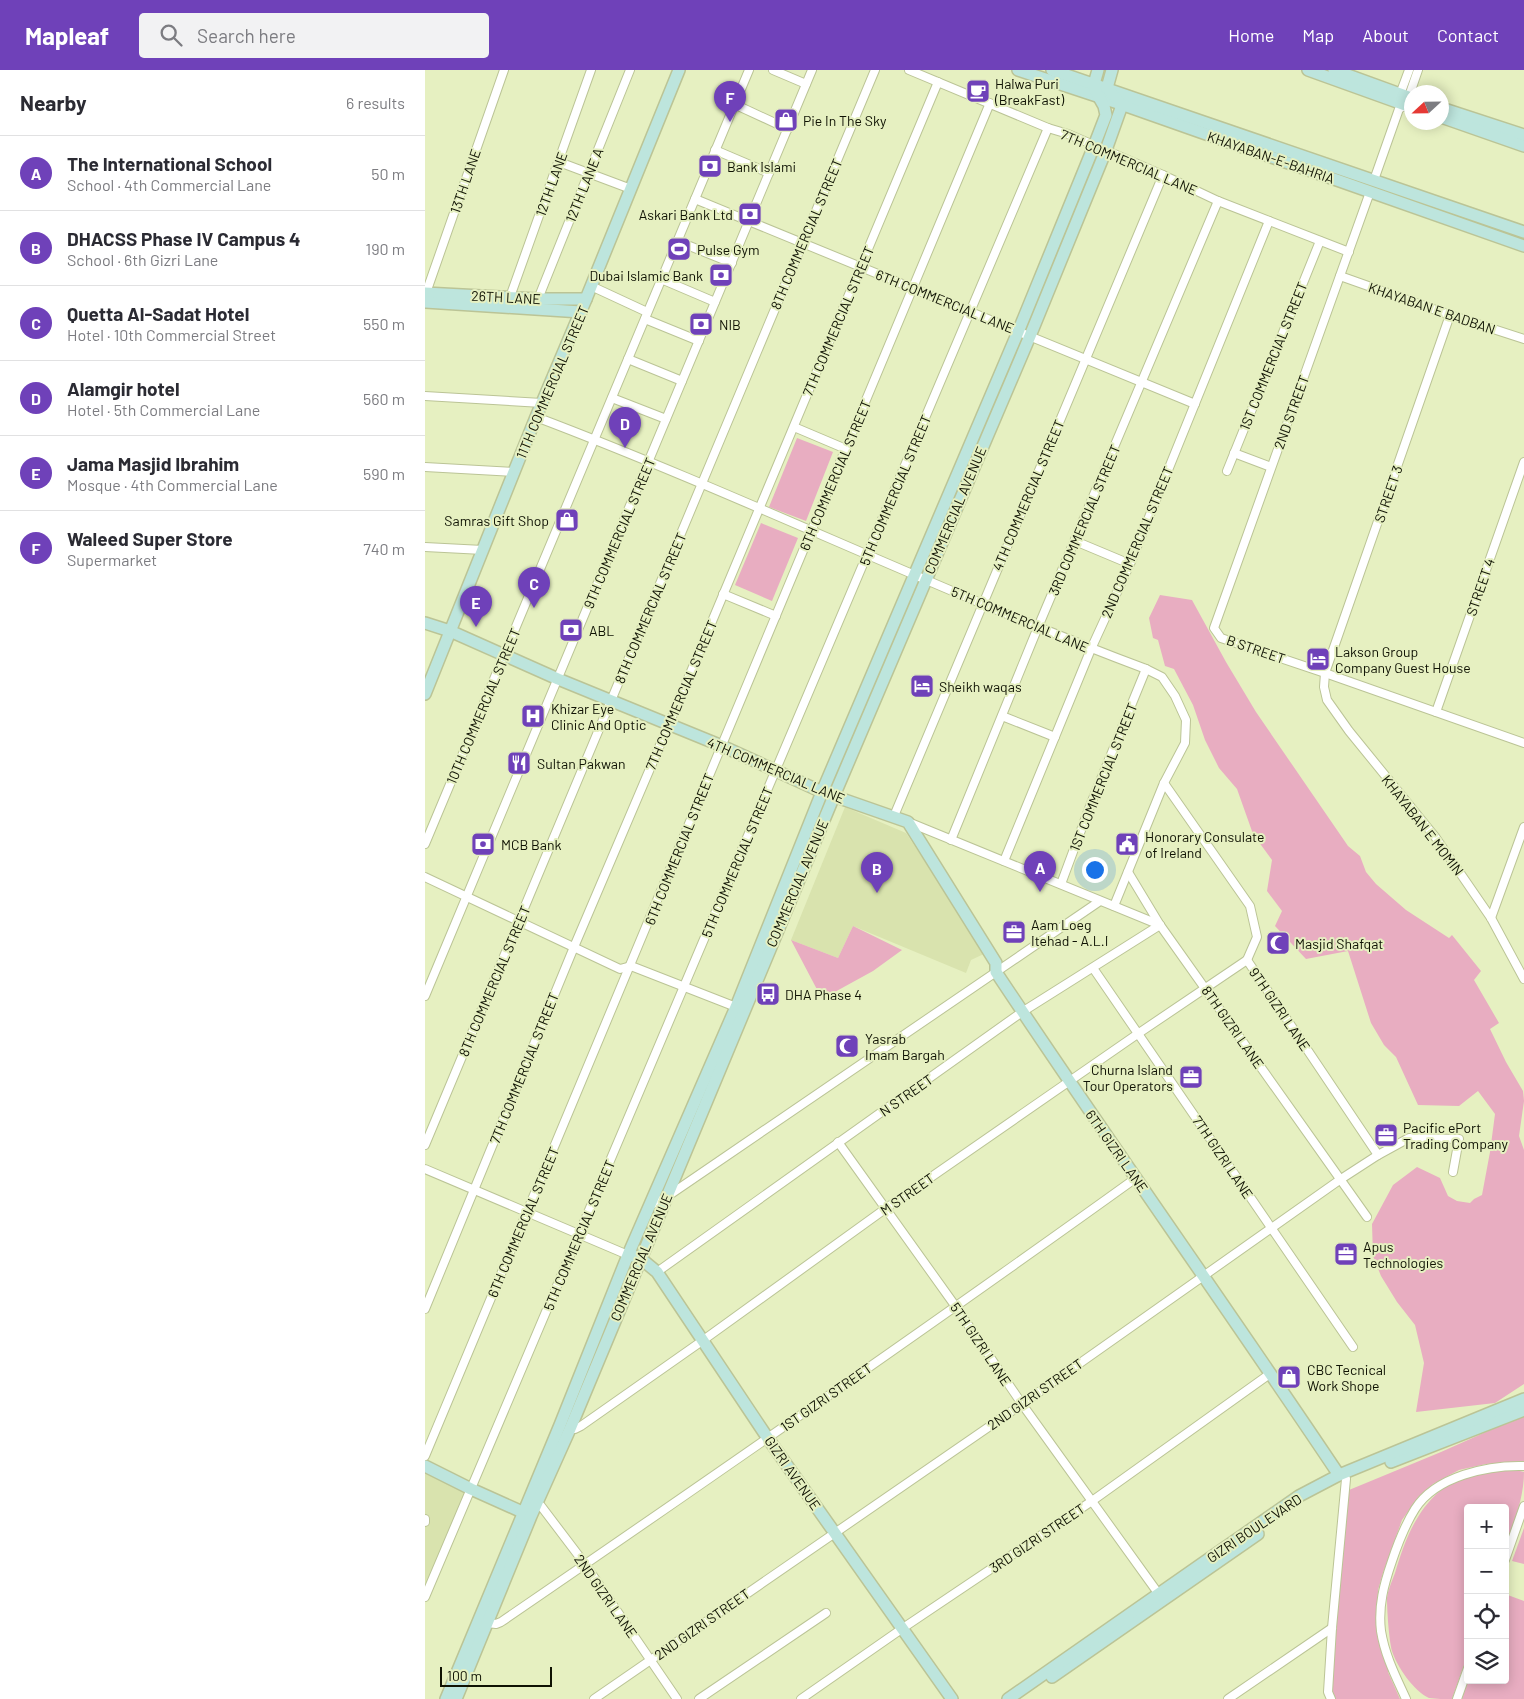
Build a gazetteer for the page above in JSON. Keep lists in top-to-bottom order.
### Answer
{
  "streets": {
    "main road": [
      "KHAYABAN-E-BAHRIA",
      "26TH LANE",
      "11TH COMMERCIAL STREET",
      "COMMERCIAL AVENUE",
      "4TH COMMERCIAL LANE",
      "6TH GIZRI LANE",
      "GIZRI AVENUE",
      "GIZRI BOULEVARD"
    ],
    "street": [
      "7TH COMMERCIAL LANE",
      "13TH LANE",
      "12TH LANE",
      "12TH LANE A",
      "8TH COMMERCIAL STREET",
      "6TH COMMERCIAL LANE",
      "KHAYABAN E BADBAN",
      "7TH COMMERCIAL STREET",
      "1ST COMMERCIAL STREET",
      "2ND STREET",
      "6TH COMMERCIAL STREET",
      "5TH COMMERCIAL STREET",
      "STREET 3",
      "4TH COMMERCIAL STREET",
      "3RD COMMERCIAL STREET",
      "9TH COMMERCIAL STREET",
      "2ND COMMERCIAL STREET",
      "STREET 4",
      "5TH COMMERCIAL LANE",
      "B STREET",
      "10TH COMMERCIAL STREET",
      "KHAYABAN E MOMIN",
      "9TH GIZRI LANE",
      "8TH GIZRI LANE",
      "N STREET",
      "7TH GIZRI LANE",
      "M STREET",
      "5TH GIZRI LANE",
      "2ND GIZRI STREET",
      "1ST GIZRI STREET",
      "3RD GIZRI STREET",
      "2ND GIZRI LANE"
    ]
  },
  "crossings": [
    ["KHAYABAN-E-BAHRIA", "2ND STREET"],
    ["KHAYABAN-E-BAHRIA", "COMMERCIAL AVENUE"],
    ["7TH COMMERCIAL LANE", "7TH COMMERCIAL STREET"],
    ["7TH COMMERCIAL LANE", "1ST COMMERCIAL STREET"],
    ["7TH COMMERCIAL LANE", "2ND STREET"],
    ["7TH COMMERCIAL LANE", "6TH COMMERCIAL STREET"],
    ["7TH COMMERCIAL LANE", "5TH COMMERCIAL STREET"],
    ["7TH COMMERCIAL LANE", "4TH COMMERCIAL STREET"],
    ["7TH COMMERCIAL LANE", "COMMERCIAL AVENUE"],
    ["7TH COMMERCIAL LANE", "3RD COMMERCIAL STREET"],
    ["7TH COMMERCIAL LANE", "2ND COMMERCIAL STREET"],
    ["13TH LANE", "26TH LANE"],
    ["12TH LANE", "26TH LANE"],
    ["12TH LANE A", "26TH LANE"],
    ["8TH COMMERCIAL STREET", "6TH COMMERCIAL LANE"],
    ["8TH COMMERCIAL STREET", "5TH COMMERCIAL LANE"],
    ["8TH COMMERCIAL STREET", "4TH COMMERCIAL LANE"],
    ["26TH LANE", "11TH COMMERCIAL STREET"],
    ["6TH COMMERCIAL LANE", "7TH COMMERCIAL STREET"],
    ["6TH COMMERCIAL LANE", "6TH COMMERCIAL STREET"],
    ["6TH COMMERCIAL LANE", "5TH COMMERCIAL STREET"],
    ["6TH COMMERCIAL LANE", "4TH COMMERCIAL STREET"],
    ["6TH COMMERCIAL LANE", "COMMERCIAL AVENUE"],
    ["6TH COMMERCIAL LANE", "3RD COMMERCIAL STREET"],
    ["6TH COMMERCIAL LANE", "9TH COMMERCIAL STREET"],
    ["6TH COMMERCIAL LANE", "2ND COMMERCIAL STREET"],
    ["6TH COMMERCIAL LANE", "10TH COMMERCIAL STREET"],
    ["KHAYABAN E BADBAN", "2ND STREET"],
    ["KHAYABAN E BADBAN", "STREET 3"],
    ["7TH COMMERCIAL STREET", "5TH COMMERCIAL LANE"],
    ["7TH COMMERCIAL STREET", "4TH COMMERCIAL LANE"],
    ["1ST COMMERCIAL STREET", "5TH COMMERCIAL LANE"],
    ["1ST COMMERCIAL STREET", "4TH COMMERCIAL LANE"],
    ["11TH COMMERCIAL STREET", "5TH COMMERCIAL LANE"],
    ["11TH COMMERCIAL STREET", "4TH COMMERCIAL LANE"],
    ["2ND STREET", "B STREET"],
    ["6TH COMMERCIAL STREET", "5TH COMMERCIAL LANE"],
    ["6TH COMMERCIAL STREET", "4TH COMMERCIAL LANE"],
    ["5TH COMMERCIAL STREET", "5TH COMMERCIAL LANE"],
    ["5TH COMMERCIAL STREET", "4TH COMMERCIAL LANE"],
    ["STREET 3", "B STREET"],
    ["STREET 3", "KHAYABAN E MOMIN"],
    ["4TH COMMERCIAL STREET", "5TH COMMERCIAL LANE"],
    ["4TH COMMERCIAL STREET", "4TH COMMERCIAL LANE"],
    ["COMMERCIAL AVENUE", "5TH COMMERCIAL LANE"],
    ["COMMERCIAL AVENUE", "4TH COMMERCIAL LANE"],
    ["COMMERCIAL AVENUE", "M STREET"],
    ["COMMERCIAL AVENUE", "1ST GIZRI STREET"],
    ["COMMERCIAL AVENUE", "GIZRI AVENUE"],
    ["COMMERCIAL AVENUE", "2ND GIZRI LANE"],
    ["3RD COMMERCIAL STREET", "5TH COMMERCIAL LANE"],
    ["3RD COMMERCIAL STREET", "4TH COMMERCIAL LANE"],
    ["9TH COMMERCIAL STREET", "5TH COMMERCIAL LANE"],
    ["9TH COMMERCIAL STREET", "4TH COMMERCIAL LANE"],
    ["2ND COMMERCIAL STREET", "5TH COMMERCIAL LANE"],
    ["2ND COMMERCIAL STREET", "4TH COMMERCIAL LANE"],
    ["STREET 4", "B STREET"],
    ["5TH COMMERCIAL LANE", "10TH COMMERCIAL STREET"],
    ["5TH COMMERCIAL LANE", "4TH COMMERCIAL LANE"],
    ["5TH COMMERCIAL LANE", "9TH GIZRI LANE"],
    ["5TH COMMERCIAL LANE", "8TH GIZRI LANE"],
    ["B STREET", "KHAYABAN E MOMIN"],
    ["10TH COMMERCIAL STREET", "4TH COMMERCIAL LANE"],
    ["4TH COMMERCIAL LANE", "8TH GIZRI LANE"],
    ["4TH COMMERCIAL LANE", "N STREET"],
    ["4TH COMMERCIAL LANE", "6TH GIZRI LANE"],
    ["9TH GIZRI LANE", "M STREET"],
    ["9TH GIZRI LANE", "2ND GIZRI STREET"],
    ["8TH GIZRI LANE", "N STREET"],
    ["8TH GIZRI LANE", "M STREET"],
    ["8TH GIZRI LANE", "2ND GIZRI STREET"],
    ["N STREET", "6TH GIZRI LANE"],
    ["N STREET", "7TH GIZRI LANE"],
    ["N STREET", "5TH GIZRI LANE"],
    ["N STREET", "GIZRI AVENUE"],
    ["6TH GIZRI LANE", "M STREET"],
    ["6TH GIZRI LANE", "2ND GIZRI STREET"],
    ["6TH GIZRI LANE", "1ST GIZRI STREET"],
    ["6TH GIZRI LANE", "GIZRI BOULEVARD"],
    ["6TH GIZRI LANE", "3RD GIZRI STREET"],
    ["7TH GIZRI LANE", "M STREET"],
    ["7TH GIZRI LANE", "2ND GIZRI STREET"],
    ["M STREET", "5TH GIZRI LANE"],
    ["M STREET", "GIZRI AVENUE"],
    ["5TH GIZRI LANE", "2ND GIZRI STREET"],
    ["5TH GIZRI LANE", "1ST GIZRI STREET"],
    ["5TH GIZRI LANE", "GIZRI BOULEVARD"],
    ["5TH GIZRI LANE", "3RD GIZRI STREET"],
    ["2ND GIZRI STREET", "GIZRI AVENUE"],
    ["2ND GIZRI STREET", "2ND GIZRI LANE"],
    ["1ST GIZRI STREET", "GIZRI AVENUE"],
    ["1ST GIZRI STREET", "2ND GIZRI LANE"],
    ["GIZRI AVENUE", "3RD GIZRI STREET"]
  ],
  "places": {
    "cafe": ["Halwa Puri (BreakFast)"],
    "shop": ["Pie In The Sky", "Samras Gift Shop", "CBC Tecnical Work Shope"],
    "bank": [
      "Bank Islami",
      "Askari Bank Ltd",
      "Dubai Islamic Bank",
      "NIB",
      "ABL",
      "MCB Bank"
    ],
    "sports": ["Pulse Gym"],
    "hotel": ["Lakson Group Company Guest House", "Sheikh waqas"],
    "hospital": ["Khizar Eye Clinic And Optic"],
    "restaurant": ["Sultan Pakwan"],
    "public building": ["Honorary Consulate of Ireland"],
    "office": [
      "Aam Loeg Itehad - A.L.I",
      "Churna Island Tour Operators",
      "Pacific ePort Trading Company",
      "Apus Technologies"
    ],
    "mosque": ["Masjid Shafqat", "Yasrab Imam Bargah"],
    "bus stop": ["DHA Phase 4"]
  },
  "scale_bar": "100 m",
  "north": "left",
  "page": {
    "header": "Mapleaf",
    "search": "Search here",
    "nav": [
      "Home",
      "Map",
      "About",
      "Contact"
    ],
    "heading": ["Nearby", "6 results"],
    "pins": [
      "F",
      "D",
      "C",
      "E",
      "A",
      "B"
    ],
    "list": [
      {
        "mark": "A",
        "name": "The International School",
        "note": "School · 4th Commercial Lane",
        "value": "50 m"
      },
      {
        "mark": "B",
        "name": "DHACSS Phase IV Campus 4",
        "note": "School · 6th Gizri Lane",
        "value": "190 m"
      },
      {
        "mark": "C",
        "name": "Quetta Al-Sadat Hotel",
        "note": "Hotel · 10th Commercial Street",
        "value": "550 m"
      },
      {
        "mark": "D",
        "name": "Alamgir hotel",
        "note": "Hotel · 5th Commercial Lane",
        "value": "560 m"
      },
      {
        "mark": "E",
        "name": "Jama Masjid Ibrahim",
        "note": "Mosque · 4th Commercial Lane",
        "value": "590 m"
      },
      {
        "mark": "F",
        "name": "Waleed Super Store",
        "note": "Supermarket",
        "value": "740 m"
      }
    ],
    "map_buttons": ["+", "−"],
    "scale": "100 m"
  }
}
